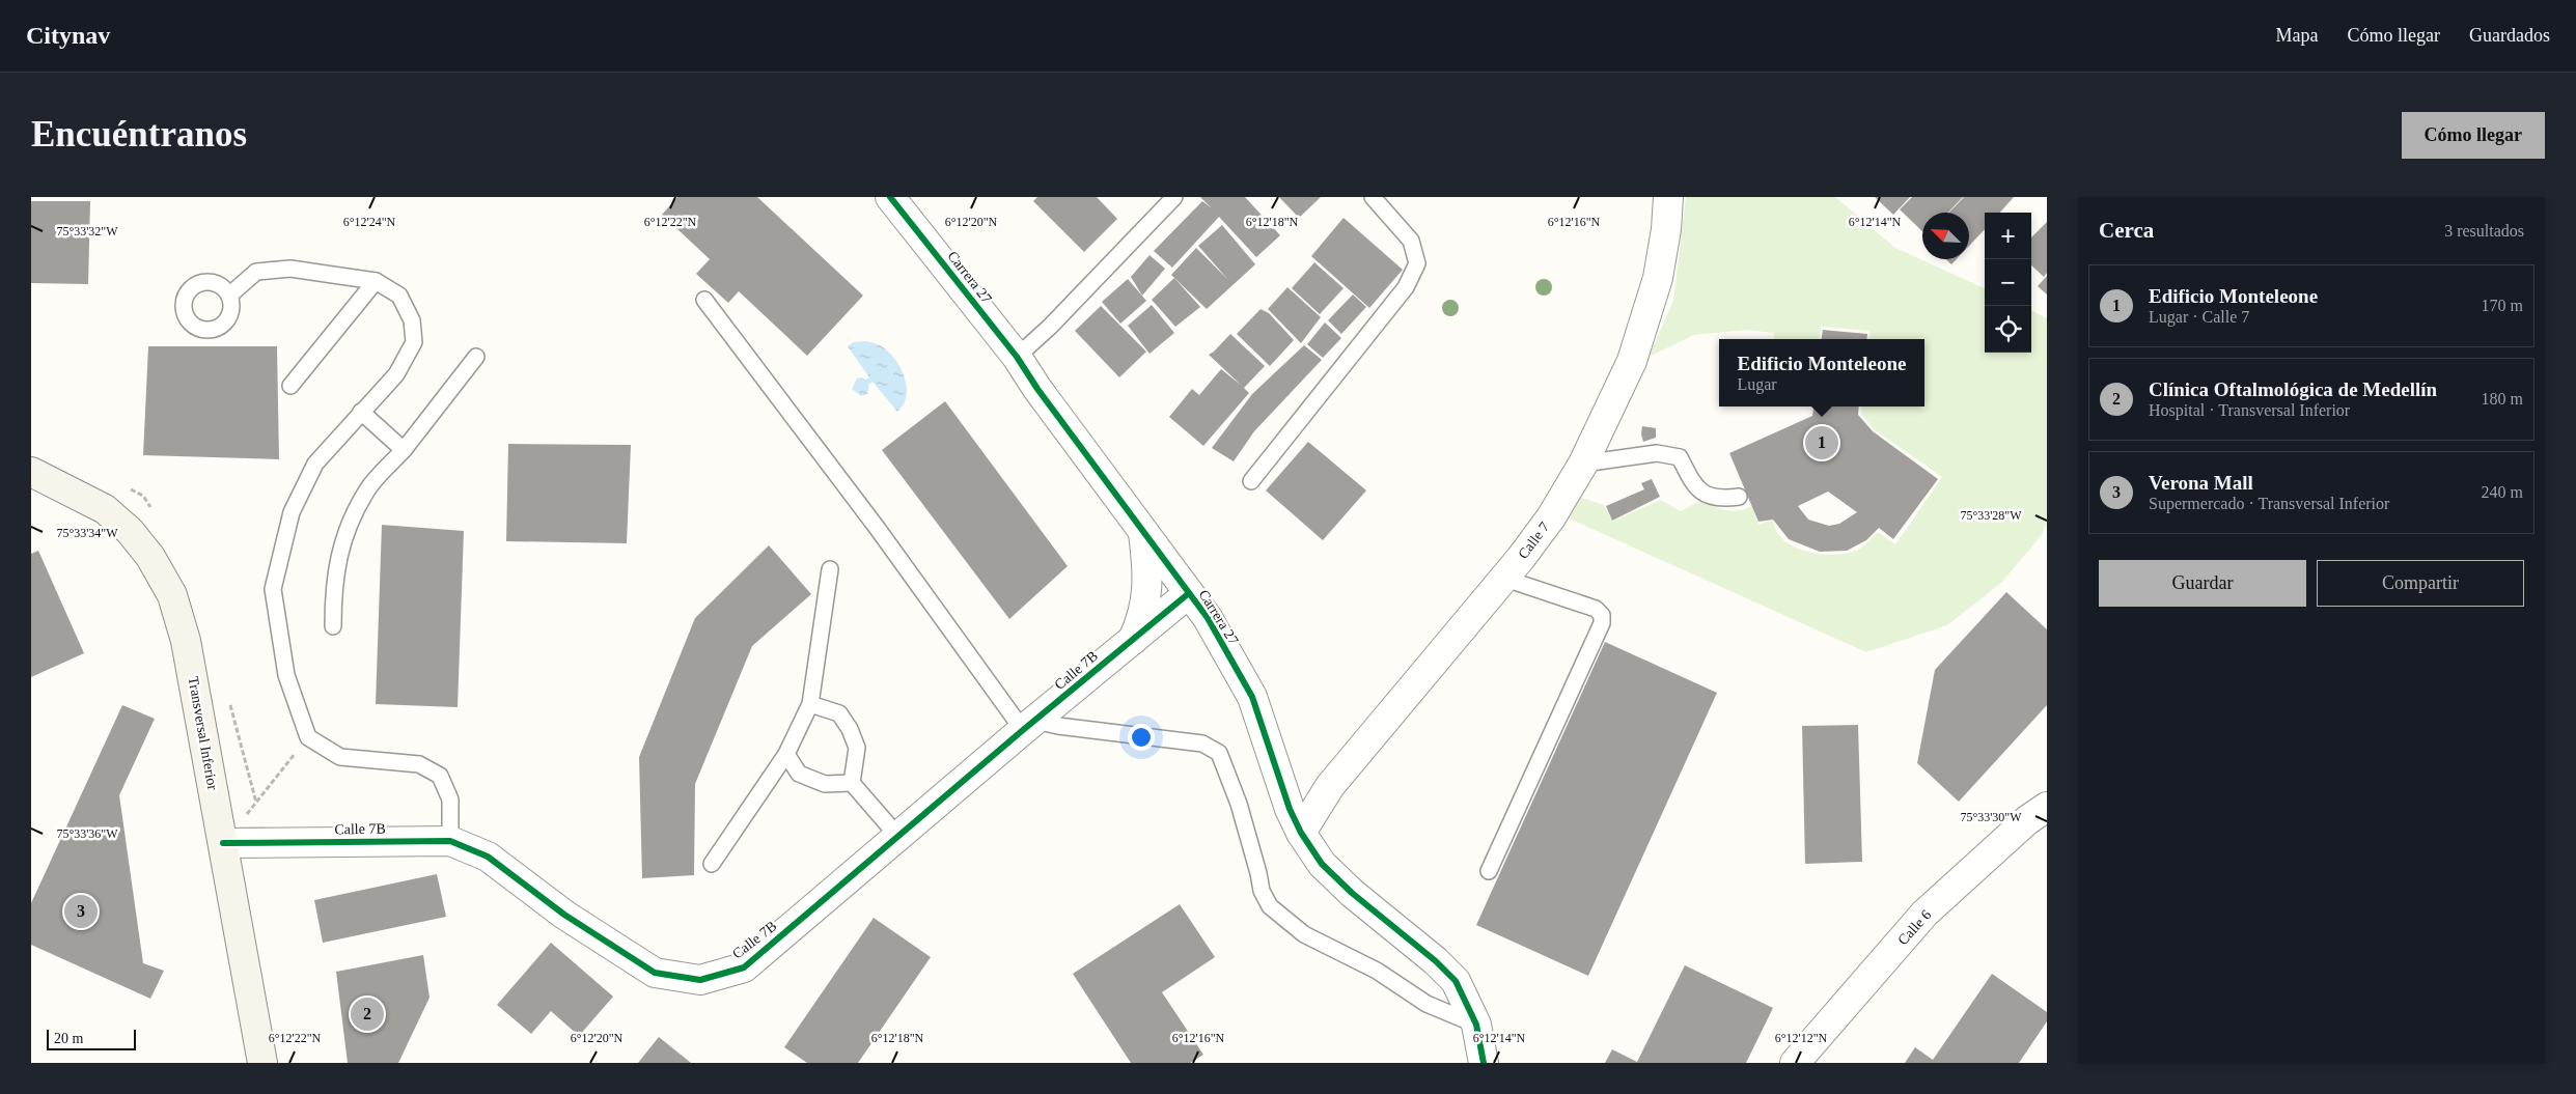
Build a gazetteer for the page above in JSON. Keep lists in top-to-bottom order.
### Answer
{
  "streets": {
    "main road": ["Transversal Inferior"],
    "street": [
      "Carrera 27",
      "Calle 7",
      "Calle 7B",
      "Calle 6"
    ]
  },
  "crossings": [
    ["Carrera 27", "Calle 7"],
    ["Carrera 27", "Calle 7B"],
    ["Calle 7B", "Transversal Inferior"]
  ],
  "scale_bar": "20 m",
  "north": "top left",
  "page": {
    "header": "Citynav",
    "nav": ["Mapa", "Cómo llegar", "Guardados"],
    "buttons": [
      "Cómo llegar",
      ["Guardar", "Compartir"]
    ],
    "title": "Encuéntranos",
    "heading": ["Cerca", "3 resultados"],
    "map_buttons": ["+", "−"],
    "list": [
      {
        "mark": "1",
        "name": "Edificio Monteleone",
        "note": "Lugar · Calle 7",
        "value": "170 m"
      },
      {
        "mark": "2",
        "name": "Clínica Oftalmológica de Medellín",
        "note": "Hospital · Transversal Inferior",
        "value": "180 m"
      },
      {
        "mark": "3",
        "name": "Verona Mall",
        "note": "Supermercado · Transversal Inferior",
        "value": "240 m"
      }
    ],
    "popup": ["Edificio Monteleone", "Lugar"],
    "pins": ["1", "3", "2"],
    "scale": "20 m"
  },
  "coordinates": [
    "6°12'24\"N",
    "6°12'22\"N",
    "6°12'20\"N",
    "6°12'18\"N",
    "6°12'14\"N",
    "6°12'16\"N",
    "75°33'32\"W",
    "75°33'28\"W",
    "75°33'34\"W",
    "75°33'30\"W",
    "75°33'36\"W",
    "6°12'12\"N"
  ]
}
